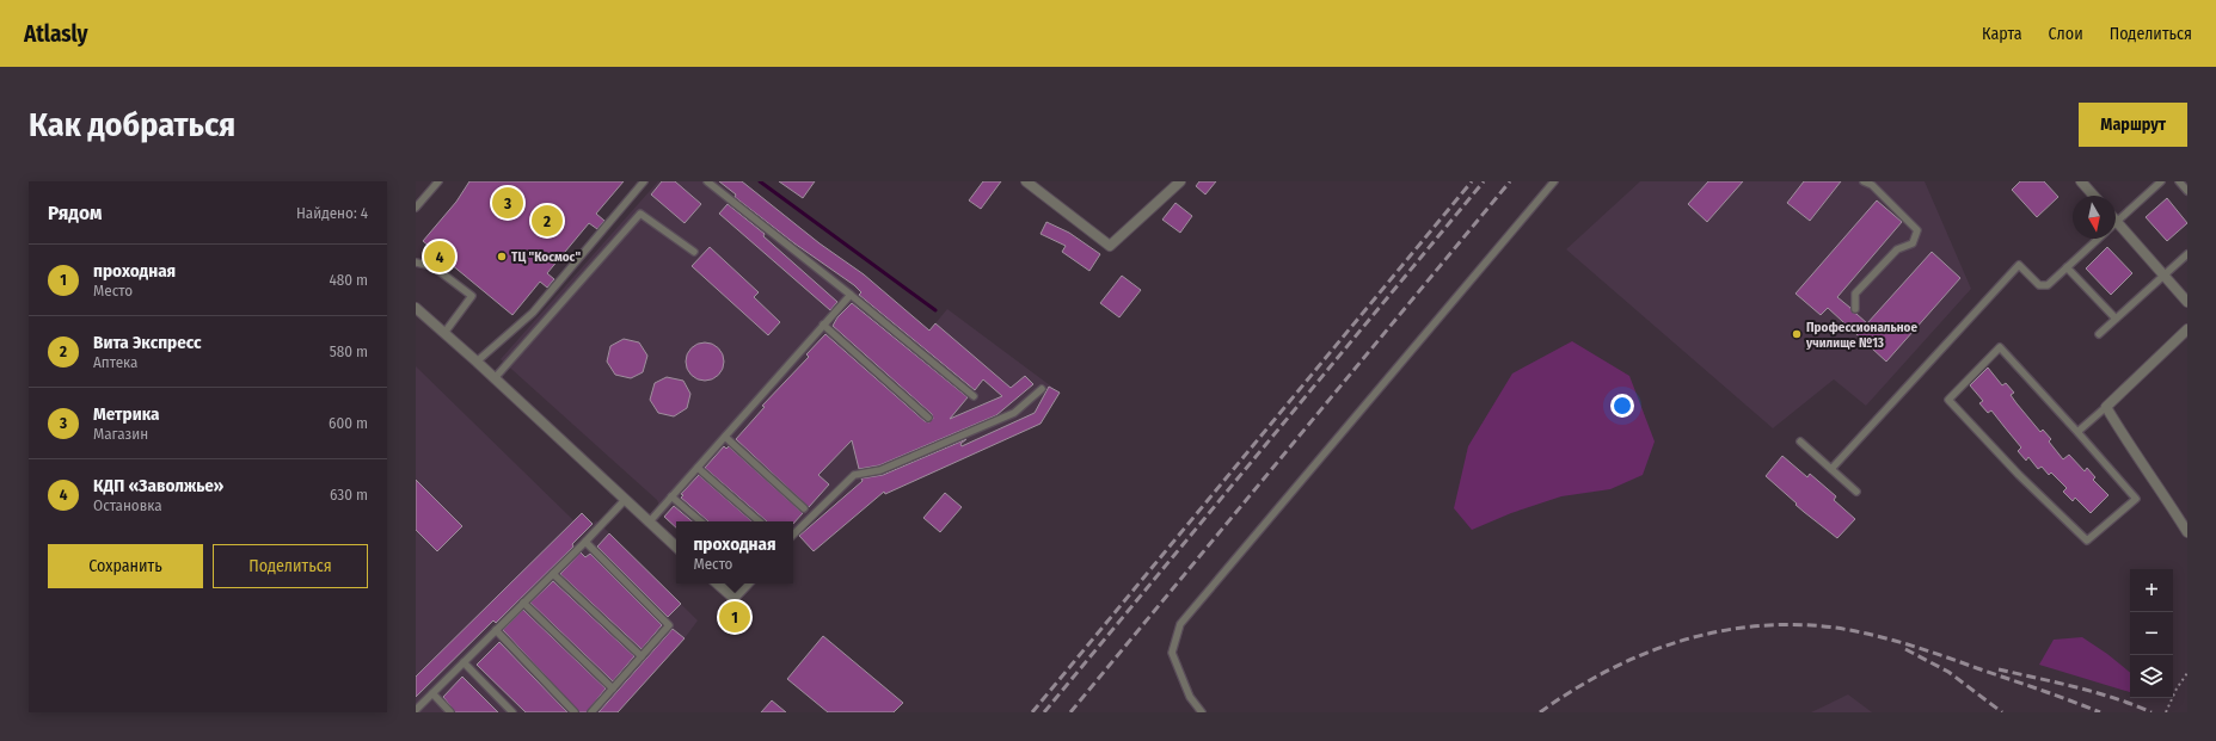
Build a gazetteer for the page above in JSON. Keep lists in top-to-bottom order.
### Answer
{
  "places": ["ТЦ \"Космос\"", "Профессиональное училище №13"],
  "north": "bottom",
  "page": {
    "header": "Atlasly",
    "nav": ["Карта", "Слои", "Поделиться"],
    "buttons": [
      "Маршрут",
      ["Сохранить", "Поделиться"]
    ],
    "title": "Как добраться",
    "heading": ["Рядом", "Найдено: 4"],
    "pins": [
      "3",
      "2",
      "4",
      "1"
    ],
    "list": [
      {
        "mark": "1",
        "name": "проходная",
        "note": "Место",
        "value": "480 m"
      },
      {
        "mark": "2",
        "name": "Вита Экспресс",
        "note": "Аптека",
        "value": "580 m"
      },
      {
        "mark": "3",
        "name": "Метрика",
        "note": "Магазин",
        "value": "600 m"
      },
      {
        "mark": "4",
        "name": "КДП «Заволжье»",
        "note": "Остановка",
        "value": "630 m"
      }
    ],
    "popup": ["проходная", "Место"],
    "map_buttons": ["+", "−"]
  }
}
